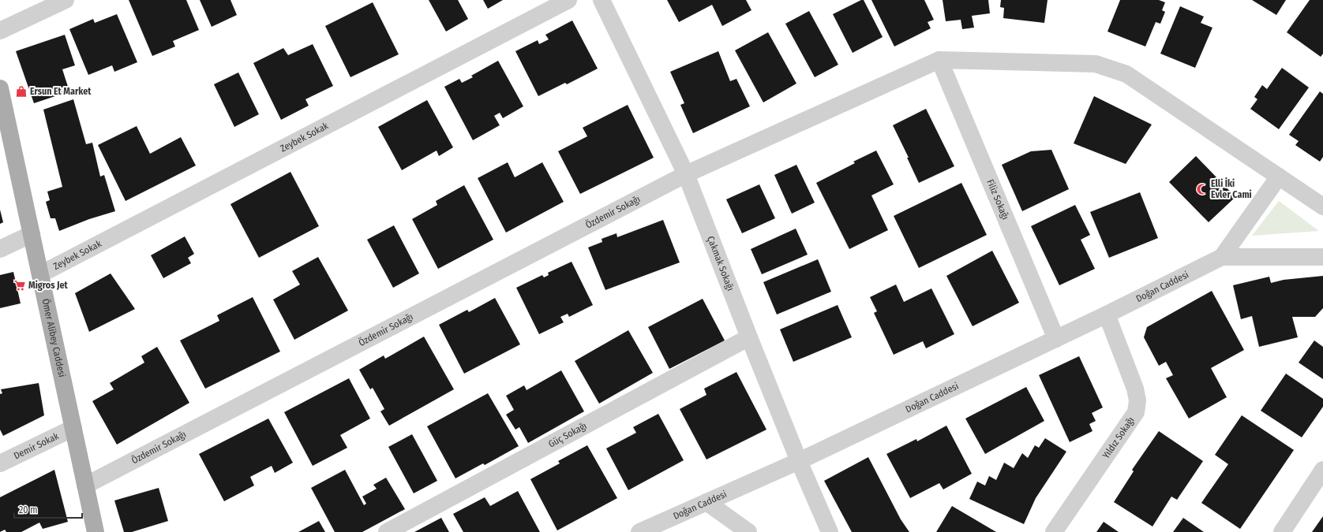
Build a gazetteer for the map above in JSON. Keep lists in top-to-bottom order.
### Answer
{
  "streets": {
    "main road": ["Ömer Alibey Caddesi"],
    "street": [
      "Zeybek Sokak",
      "Filiz Sokağı",
      "Özdemir Sokağı",
      "Çakmak Sokağı",
      "Doğan Caddesi",
      "Güç Sokağı",
      "Yıldız Sokağı",
      "Demir Sokak"
    ]
  },
  "crossings": [
    ["Zeybek Sokak", "Ömer Alibey Caddesi"],
    ["Filiz Sokağı", "Özdemir Sokağı"],
    ["Filiz Sokağı", "Doğan Caddesi"],
    ["Özdemir Sokağı", "Çakmak Sokağı"],
    ["Özdemir Sokağı", "Ömer Alibey Caddesi"],
    ["Çakmak Sokağı", "Doğan Caddesi"],
    ["Çakmak Sokağı", "Güç Sokağı"],
    ["Doğan Caddesi", "Yıldız Sokağı"],
    ["Ömer Alibey Caddesi", "Demir Sokak"]
  ],
  "places": {
    "shop": ["Ersun Et Market"],
    "mosque": ["Elli İki Evler Cami"],
    "supermarket": ["Migros Jet"]
  },
  "scale_bar": "20 m"
}
